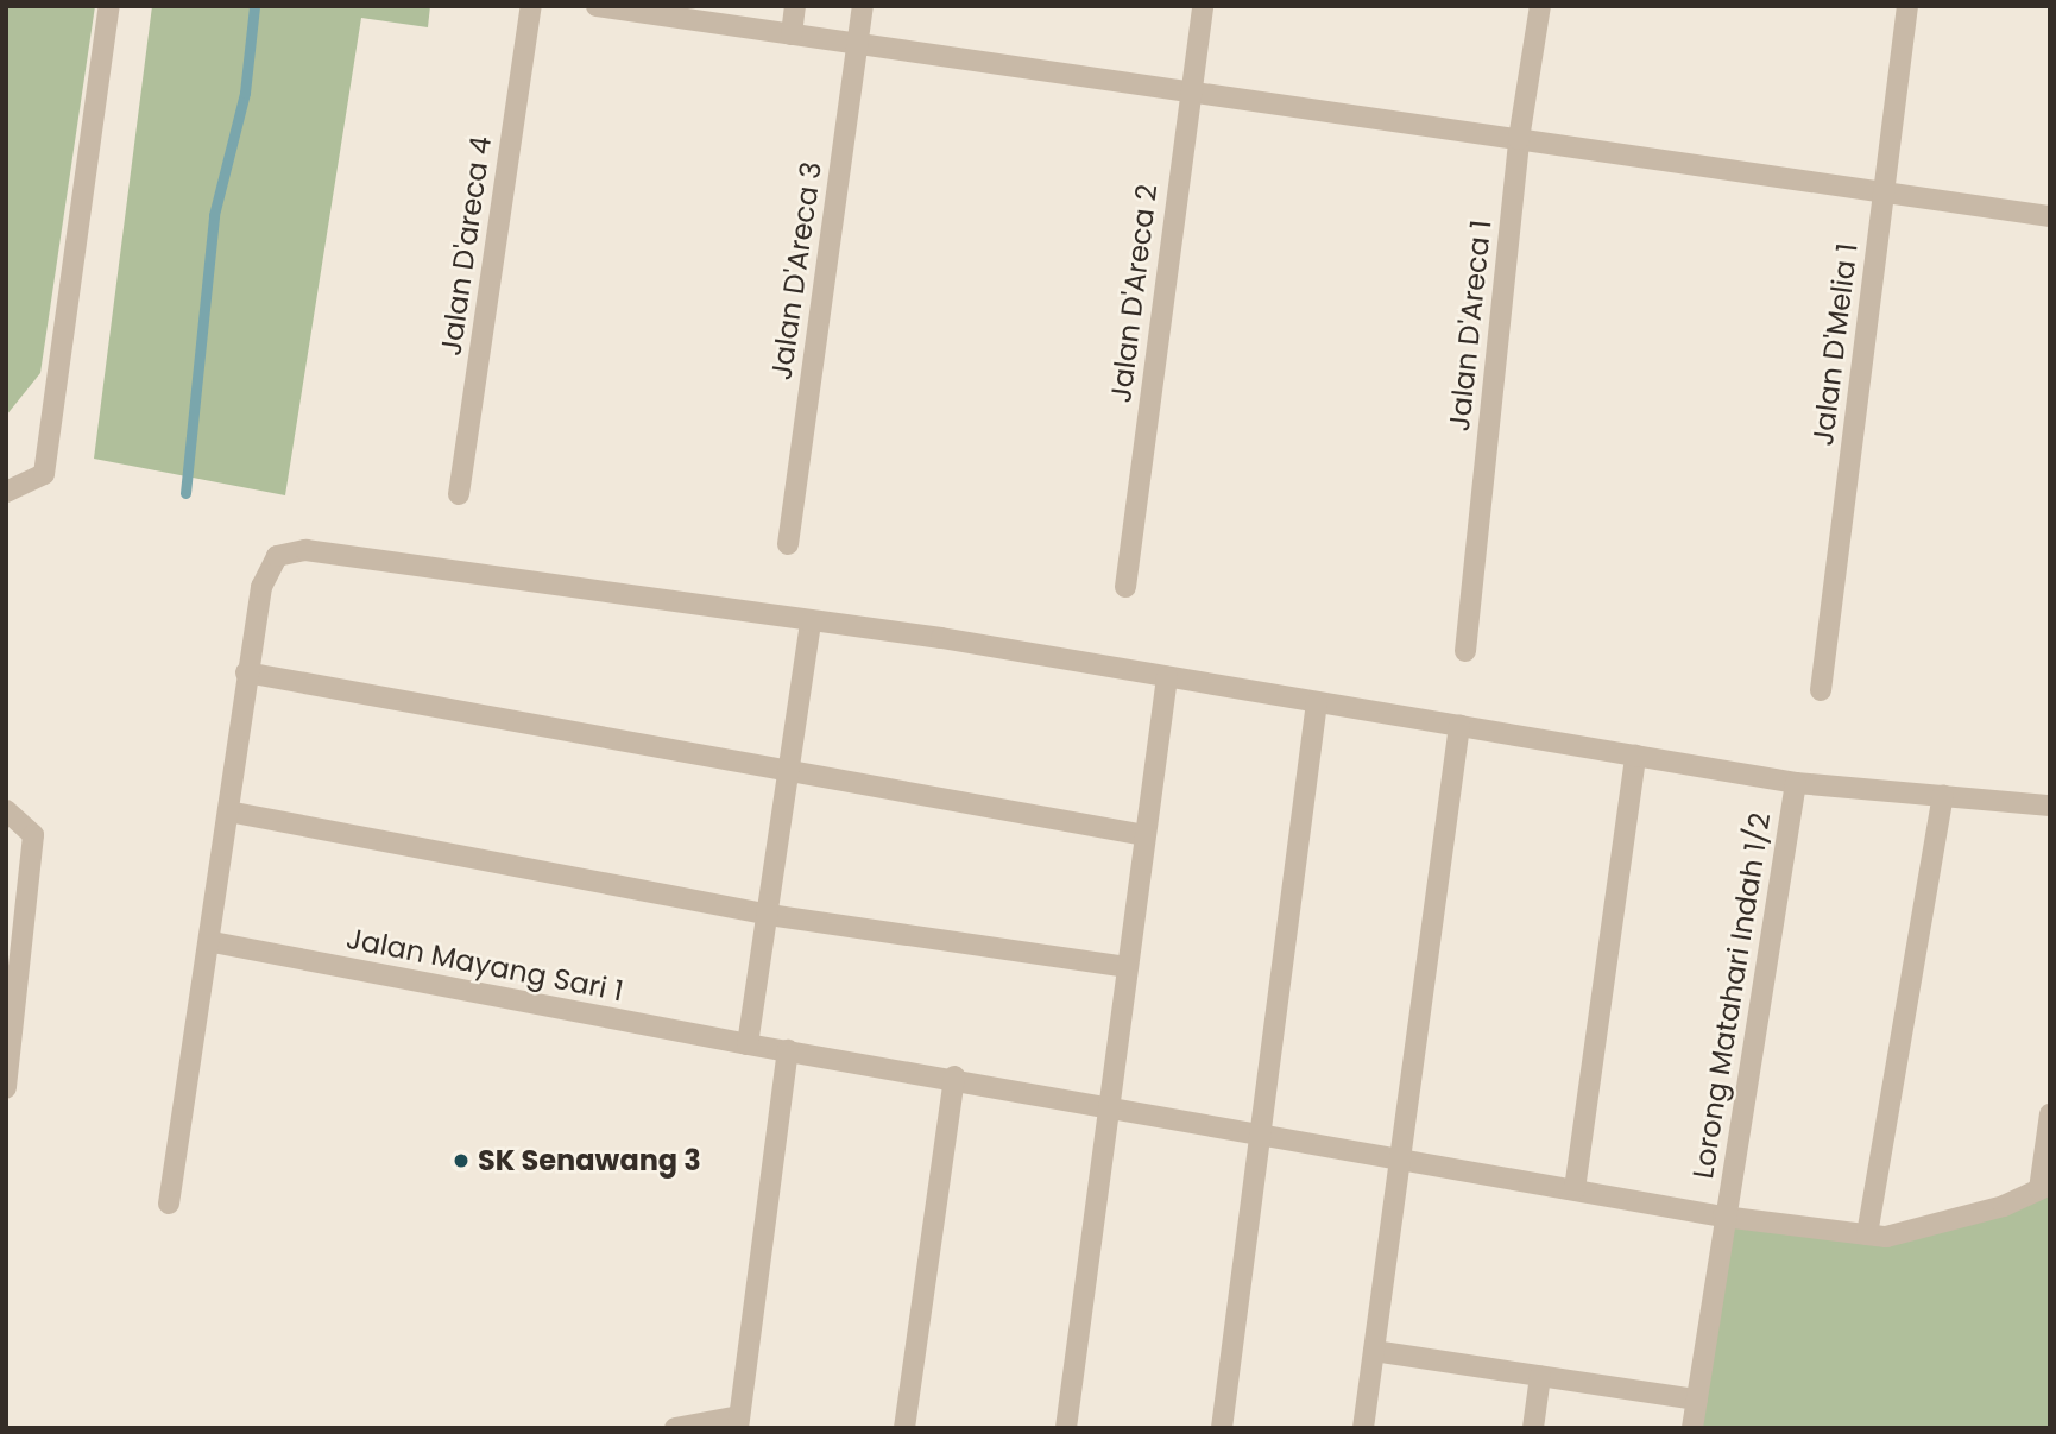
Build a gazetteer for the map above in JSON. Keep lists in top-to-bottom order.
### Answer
{
  "streets": {
    "street": [
      "Jalan D'areca 4",
      "Jalan D'Areca 3",
      "Jalan D'Areca 2",
      "Jalan D'Areca 1",
      "Jalan D'Melia 1",
      "Jalan Mayang Sari 1",
      "Lorong Matahari Indah 1/2"
    ]
  },
  "crossings": [
    ["Jalan Mayang Sari 1", "Lorong Matahari Indah 1/2"]
  ],
  "places": ["SK Senawang 3"]
}
